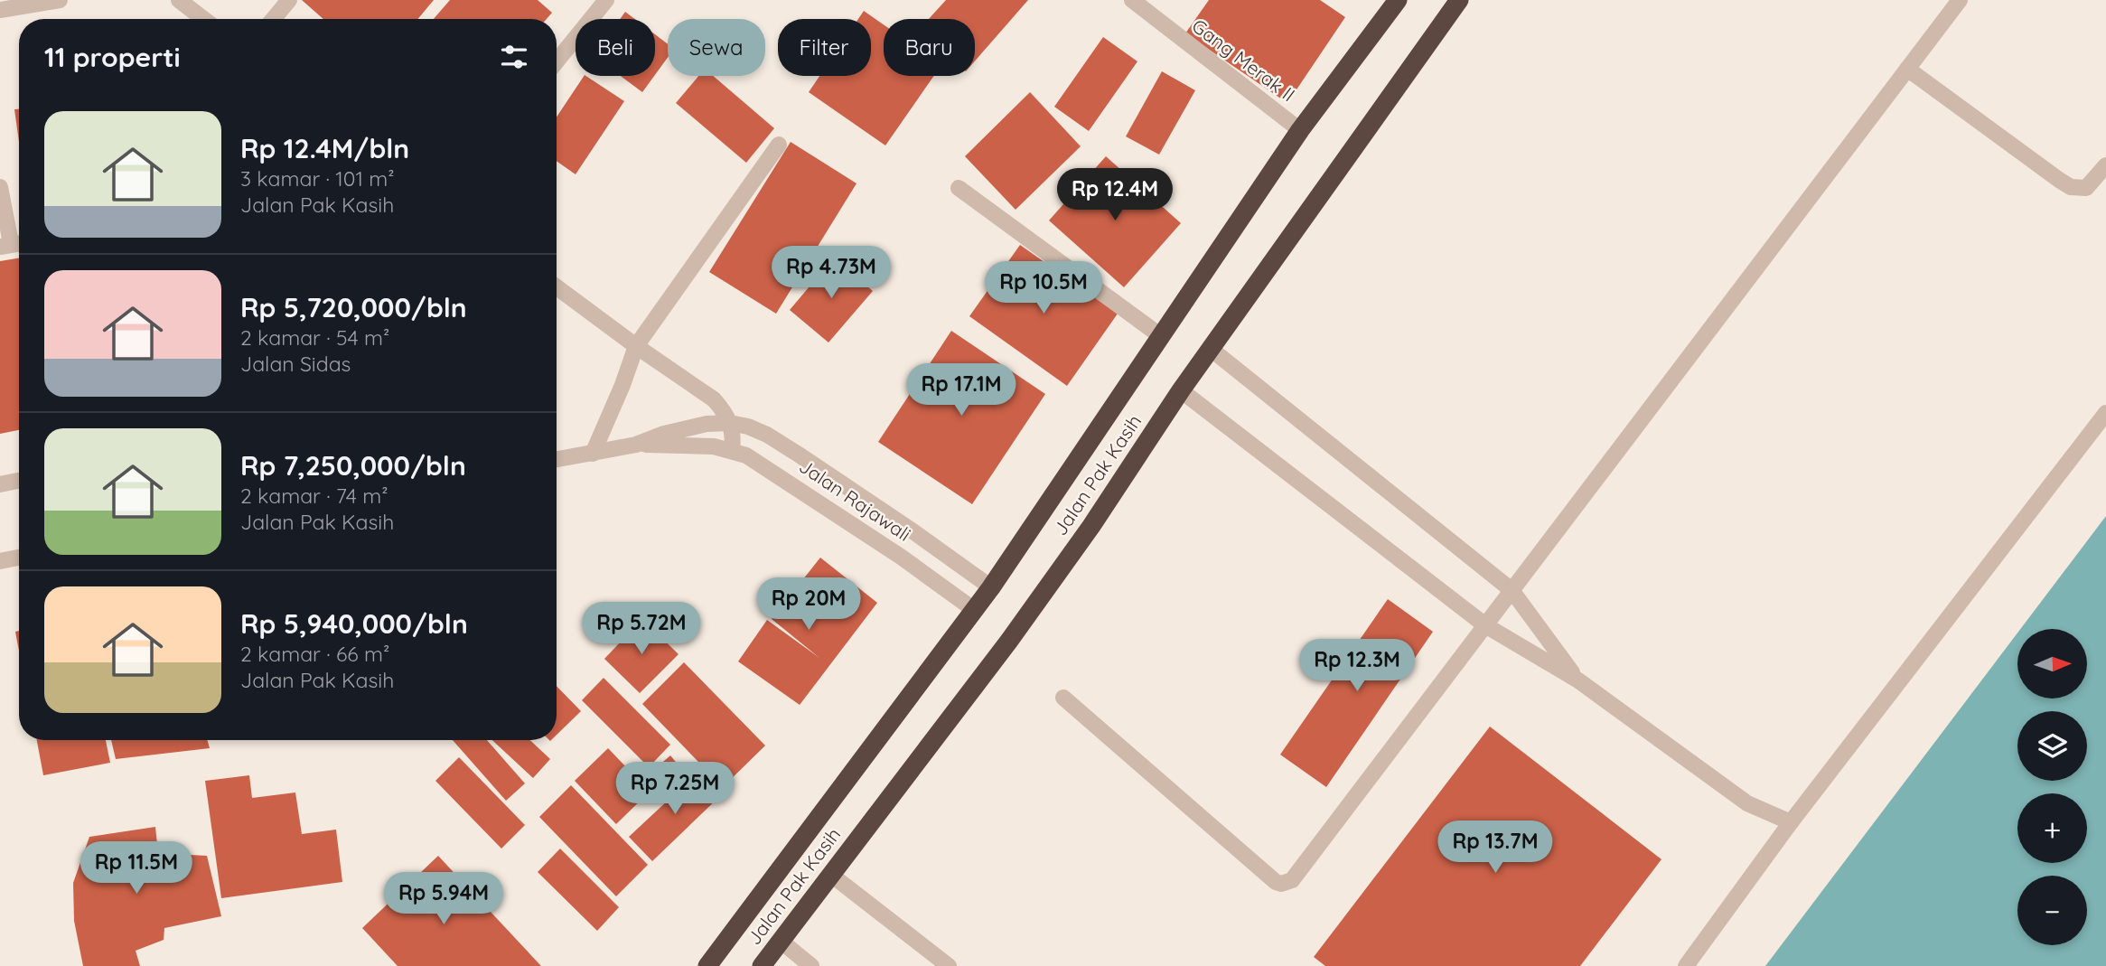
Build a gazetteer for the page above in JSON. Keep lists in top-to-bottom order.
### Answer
{
  "streets": {
    "highway": ["Jalan Pak Kasih"],
    "street": ["Gang Merak II", "Jalan Rajawali"]
  },
  "crossings": [
    ["Gang Merak II", "Jalan Pak Kasih"],
    ["Jalan Pak Kasih", "Jalan Rajawali"]
  ],
  "north": "right",
  "page": {
    "chip": [
      "Beli",
      "Sewa",
      "Filter",
      "Baru"
    ],
    "heading": "11 properti",
    "list": [
      {
        "name": "Rp 12.4M/bln",
        "note": "3 kamar · 101 m² · Jalan Pak Kasih"
      },
      {
        "name": "Rp 5,720,000/bln",
        "note": "2 kamar · 54 m² · Jalan Sidas"
      },
      {
        "name": "Rp 7,250,000/bln",
        "note": "2 kamar · 74 m² · Jalan Pak Kasih"
      },
      {
        "name": "Rp 5,940,000/bln",
        "note": "2 kamar · 66 m² · Jalan Pak Kasih"
      }
    ],
    "price": [
      "Rp 12.4M",
      "Rp 4.73M",
      "Rp 10.5M",
      "Rp 17.1M",
      "Rp 20M",
      "Rp 5.72M",
      "Rp 12.3M",
      "Rp 7.25M",
      "Rp 13.7M",
      "Rp 11.5M",
      "Rp 5.94M"
    ],
    "map_buttons": ["+", "−"]
  }
}
